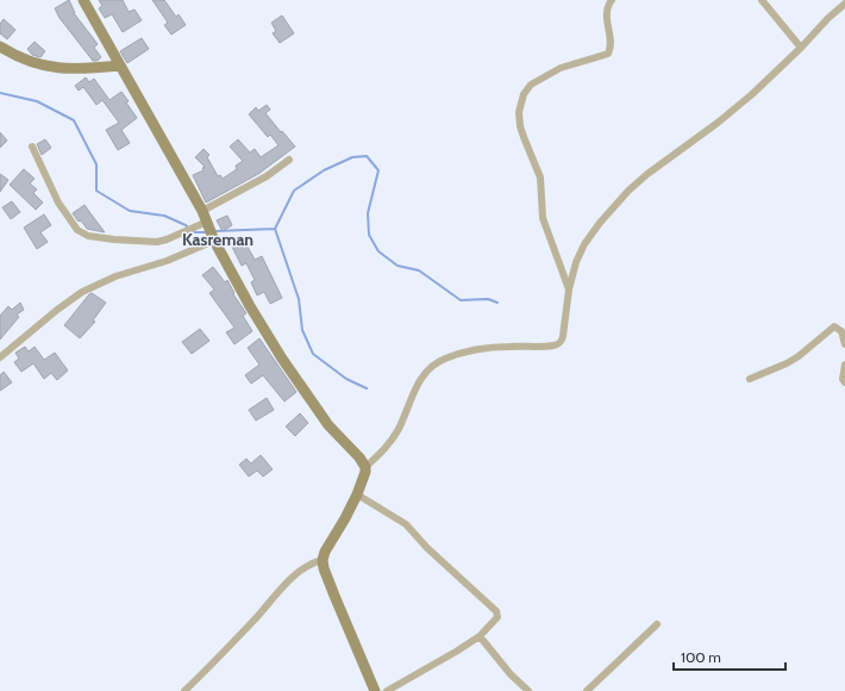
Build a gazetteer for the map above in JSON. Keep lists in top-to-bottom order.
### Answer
{
  "districts": ["Kasreman"],
  "scale_bar": "100 m"
}
